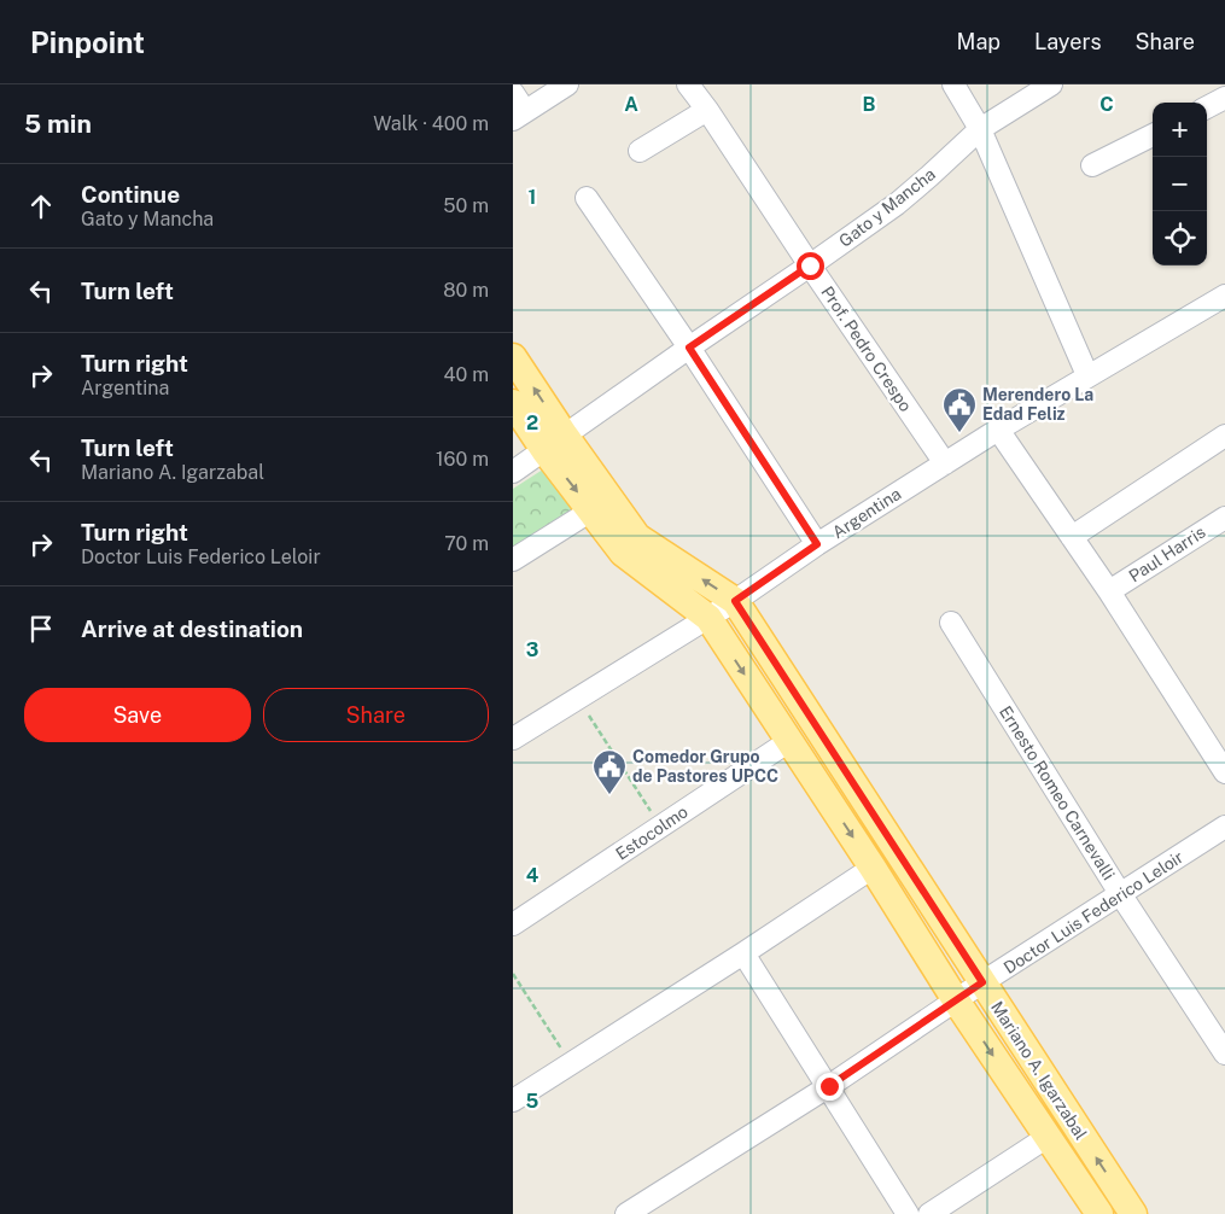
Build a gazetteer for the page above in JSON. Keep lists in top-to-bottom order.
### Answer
{
  "streets": {
    "main road": ["Mariano A. Igarzabal"],
    "street": [
      "Gato y Mancha",
      "Prof. Pedro Crespo",
      "Argentina",
      "Paul Harris",
      "Ernesto Romeo Carnevalli",
      "Estocolmo",
      "Doctor Luis Federico Leloir"
    ]
  },
  "crossings": [
    ["Gato y Mancha", "Prof. Pedro Crespo"],
    ["Gato y Mancha", "Mariano A. Igarzabal"],
    ["Prof. Pedro Crespo", "Argentina"],
    ["Argentina", "Mariano A. Igarzabal"],
    ["Ernesto Romeo Carnevalli", "Doctor Luis Federico Leloir"],
    ["Estocolmo", "Mariano A. Igarzabal"],
    ["Doctor Luis Federico Leloir", "Mariano A. Igarzabal"]
  ],
  "places": {
    "public building": ["Merendero La Edad Feliz", "Comedor Grupo de Pastores UPCC"]
  },
  "page": {
    "header": "Pinpoint",
    "nav": ["Map", "Layers", "Share"],
    "heading": ["5 min", "Walk · 400 m"],
    "map_buttons": ["+", "−"],
    "list": [
      ["Continue", "Gato y Mancha", "50 m"],
      ["Turn left", "80 m"],
      ["Turn right", "Argentina", "40 m"],
      ["Turn left", "Mariano A. Igarzabal", "160 m"],
      ["Turn right", "Doctor Luis Federico Leloir", "70 m"],
      "Arrive at destination"
    ],
    "buttons": ["Save", "Share"]
  },
  "grid": {
    "columns": ["A", "B", "C"],
    "rows": [
      "1",
      "2",
      "3",
      "4",
      "5"
    ]
  }
}
